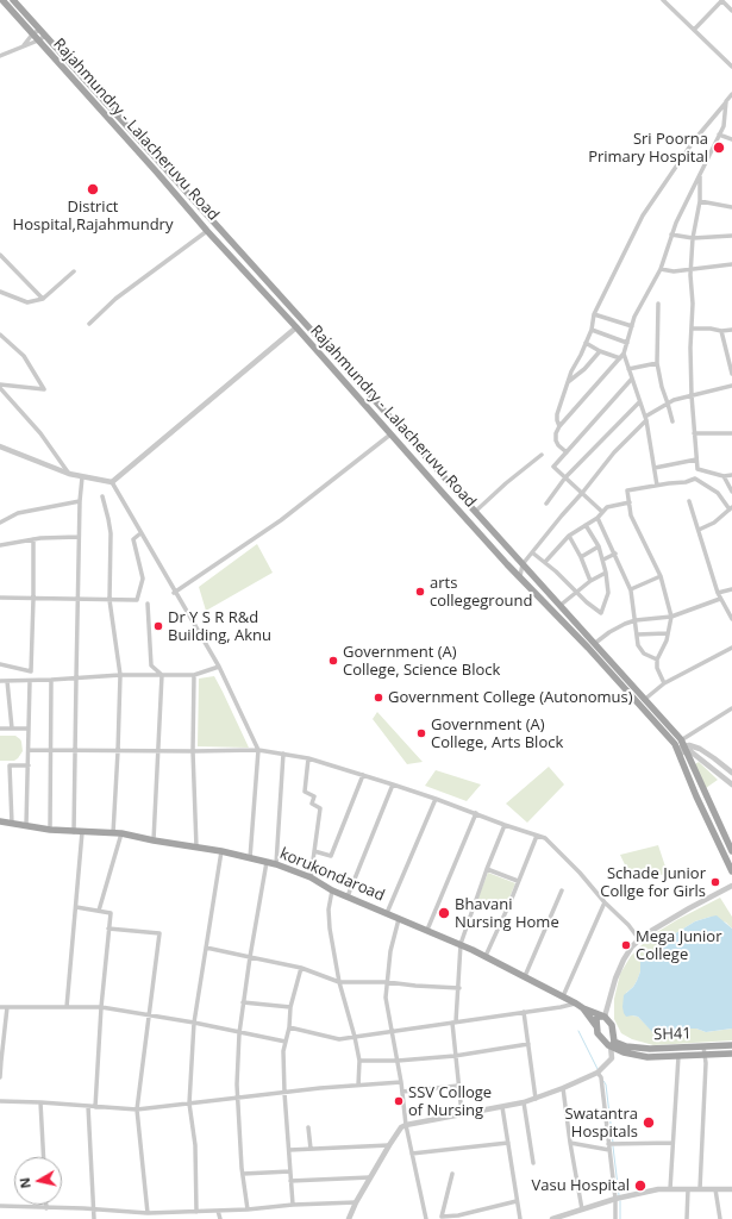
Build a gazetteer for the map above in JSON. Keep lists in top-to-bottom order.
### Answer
{
  "streets": {
    "main road": ["Rajahmundry - Lalacheruvu Road", "korukondaroad", "SH41"]
  },
  "crossings": [
    ["korukondaroad", "SH41"]
  ],
  "places": [
    "Sri Poorna Primary Hospital",
    "District Hospital,Rajahmundry",
    "arts collegeground",
    "Dr Y S R R&d Building, Aknu",
    "Government (A) College, Science Block",
    "Government College (Autonomus)",
    "Government (A) College, Arts Block",
    "Schade Junior Collge for Girls",
    "Bhavani Nursing Home",
    "Mega Junior College",
    "SSV Colloge of Nursing",
    "Swatantra Hospitals",
    "Vasu Hospital"
  ],
  "north": "left"
}
